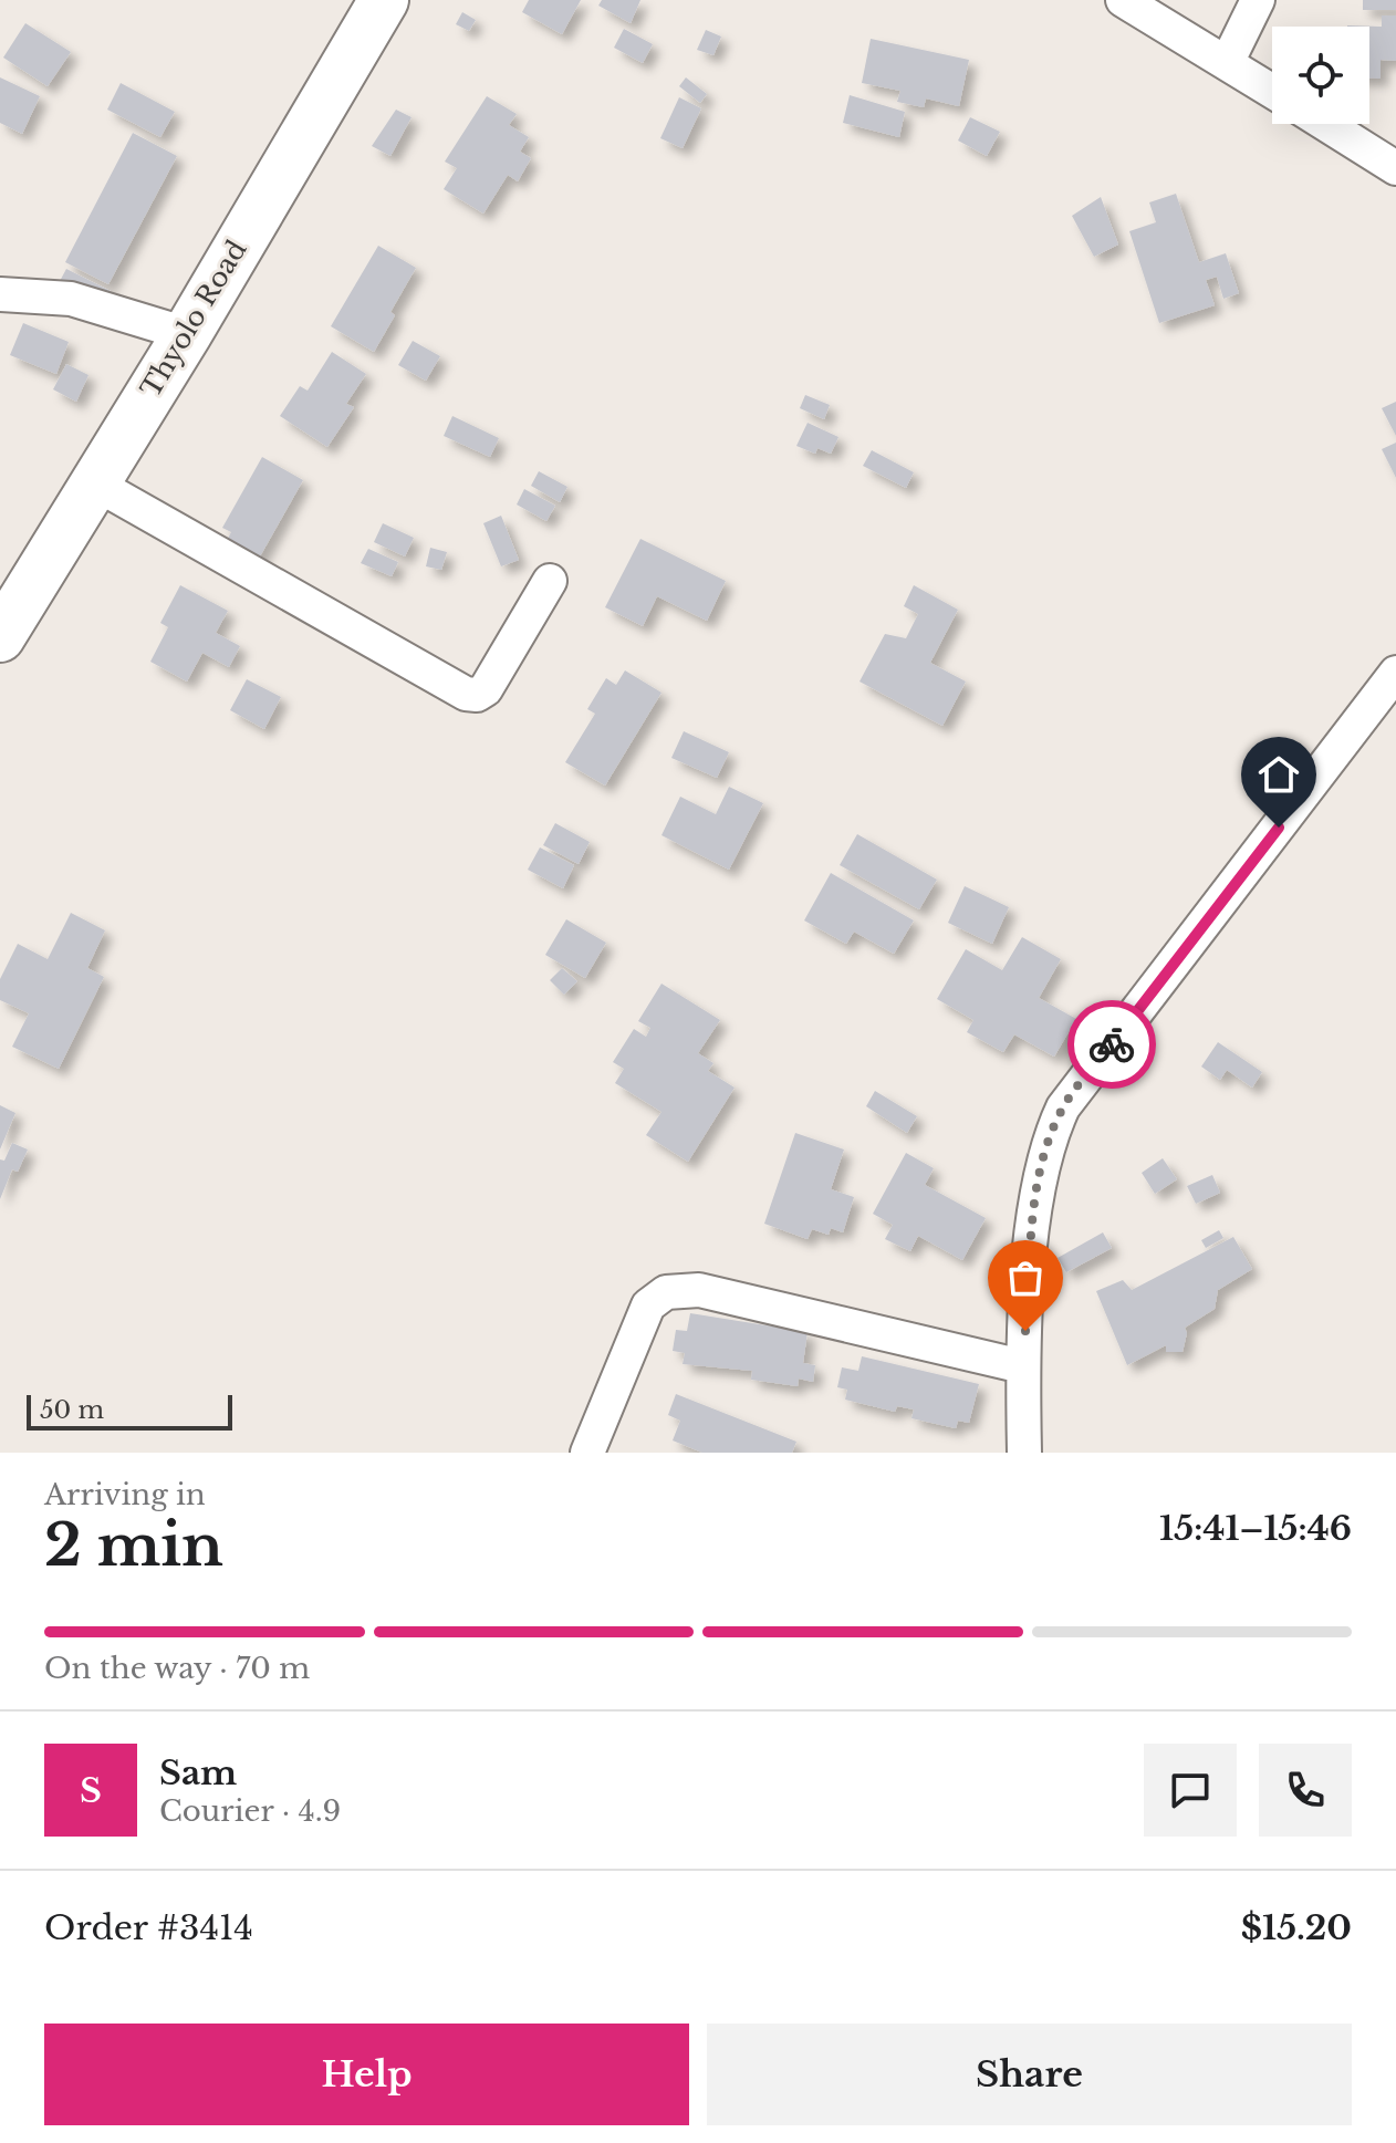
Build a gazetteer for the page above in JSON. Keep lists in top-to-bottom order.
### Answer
{
  "streets": {
    "highway": ["Thyolo Road"]
  },
  "scale_bar": "50 m",
  "page": {
    "scale": "50 m",
    "heading": ["2 min", "Arriving in", "15:41–15:46"],
    "panel": [
      "Sam",
      "Courier · 4.9",
      "Order #3414",
      "$15.20"
    ],
    "bar": "On the way · 70 m",
    "round": "S",
    "buttons": ["Help", "Share"]
  }
}
